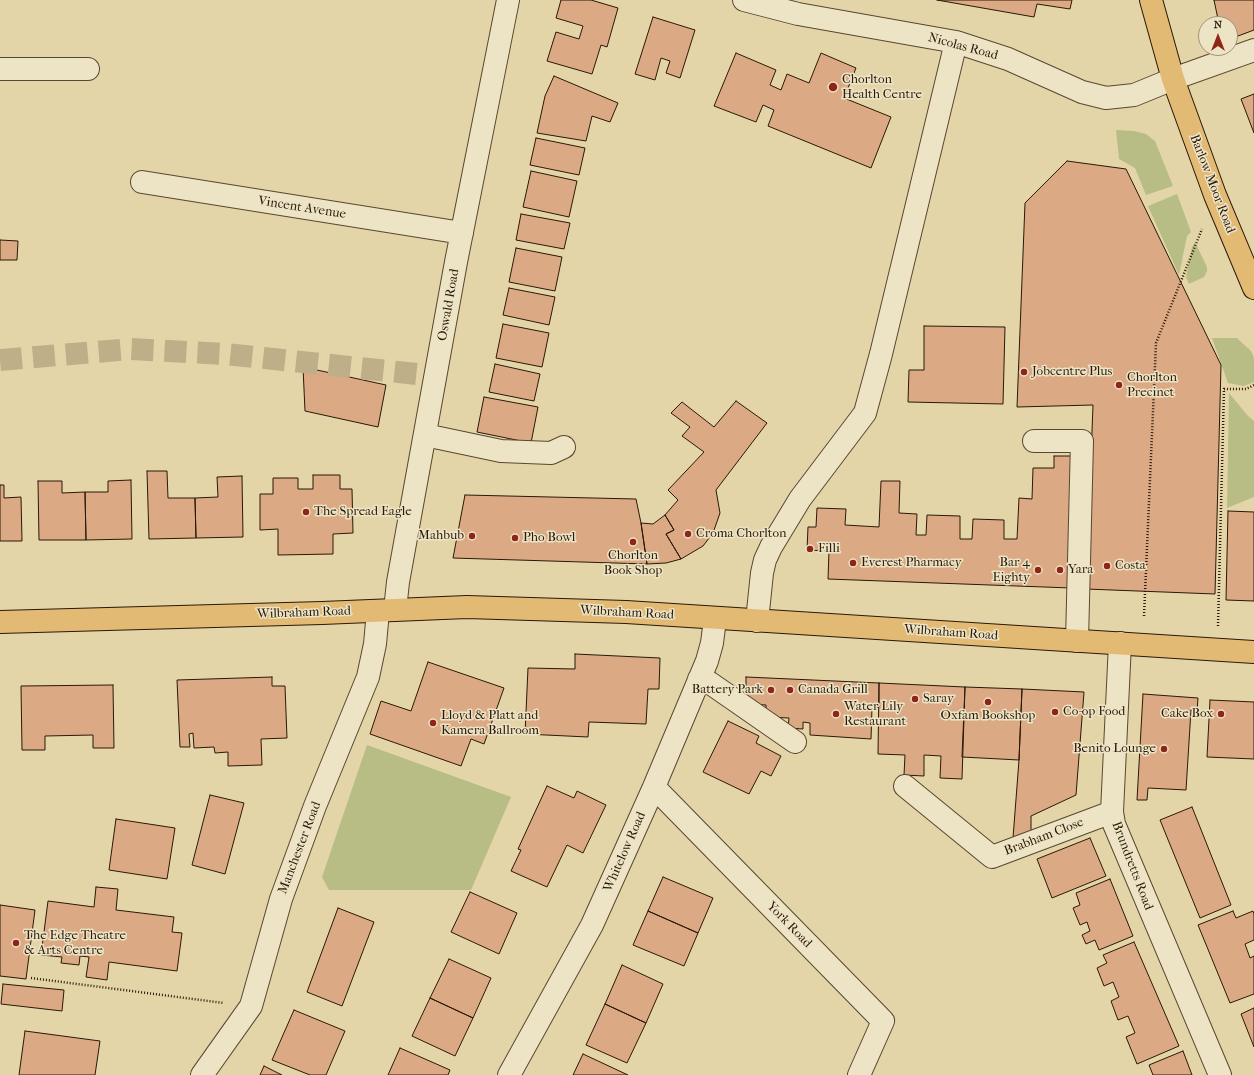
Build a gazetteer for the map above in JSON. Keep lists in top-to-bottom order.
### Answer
{
  "streets": {
    "main road": ["Barlow Moor Road", "Wilbraham Road"],
    "street": [
      "Nicolas Road",
      "Vincent Avenue",
      "Oswald Road",
      "Brabham Close",
      "Manchester Road",
      "Whitelow Road",
      "Brundretts Road",
      "York Road"
    ]
  },
  "crossings": [
    ["Nicolas Road", "Barlow Moor Road"],
    ["Vincent Avenue", "Oswald Road"],
    ["Oswald Road", "Wilbraham Road"],
    ["Oswald Road", "Manchester Road"],
    ["Wilbraham Road", "Manchester Road"],
    ["Wilbraham Road", "Whitelow Road"],
    ["Wilbraham Road", "Brundretts Road"],
    ["Brabham Close", "Brundretts Road"],
    ["Whitelow Road", "York Road"]
  ],
  "places": [
    "Chorlton Health Centre",
    "Jobcentre Plus",
    "Chorlton Precinct",
    "The Spread Eagle",
    "Croma Chorlton",
    "Mahbub",
    "Pho Bowl",
    "Chorlton Book Shop",
    "Filli",
    "Everest Pharmacy",
    "Costa",
    "Bar 4 Eighty",
    "Yara",
    "Battery Park",
    "Canada Grill",
    "Saray",
    "Oxfam Bookshop",
    "Co-op Food",
    "Water Lily Restaurant",
    "Cake Box",
    "Lloyd & Platt and Kamera Ballroom",
    "Benito Lounge",
    "The Edge Theatre & Arts Centre"
  ],
  "north": "top"
}
